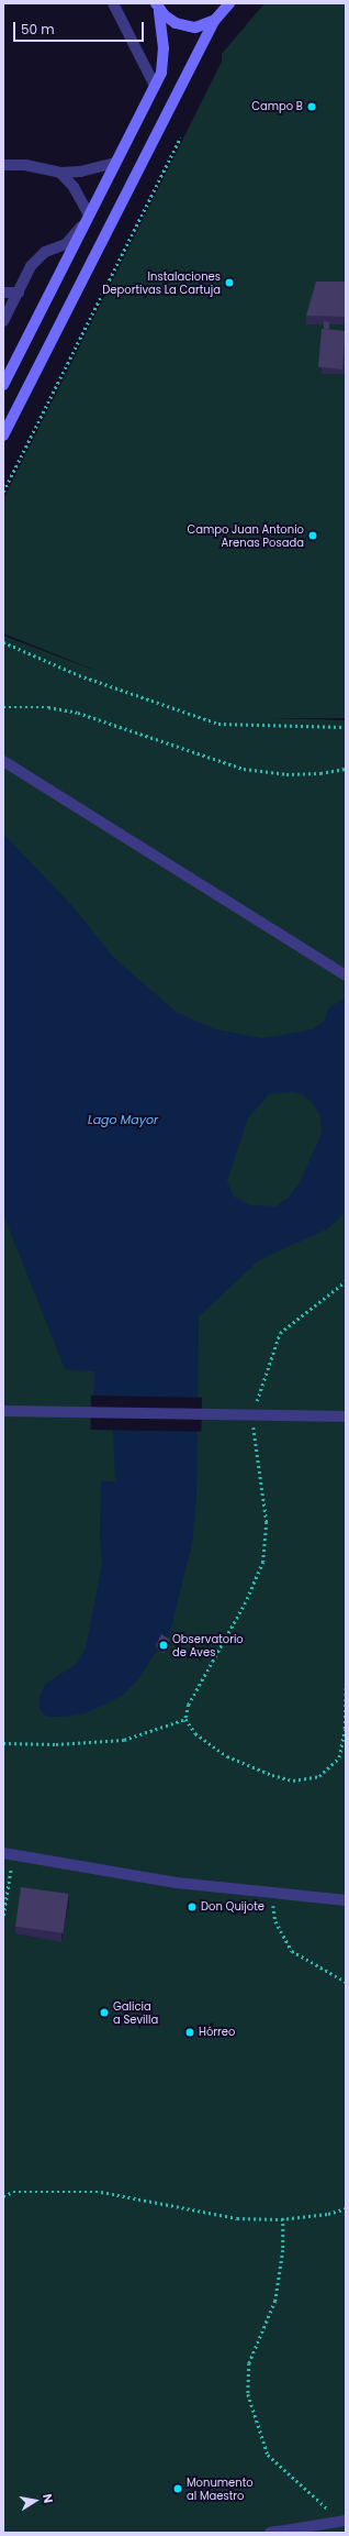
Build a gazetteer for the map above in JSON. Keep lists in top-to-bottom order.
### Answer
{
  "water": ["Lago Mayor"],
  "places": [
    "Campo B",
    "Instalaciones Deportivas La Cartuja",
    "Campo Juan Antonio Arenas Posada",
    "Observatorio de Aves",
    "Don Quijote",
    "Galicia a Sevilla",
    "Hórreo",
    "Monumento al Maestro"
  ],
  "scale_bar": "50 m",
  "north": "right"
}
